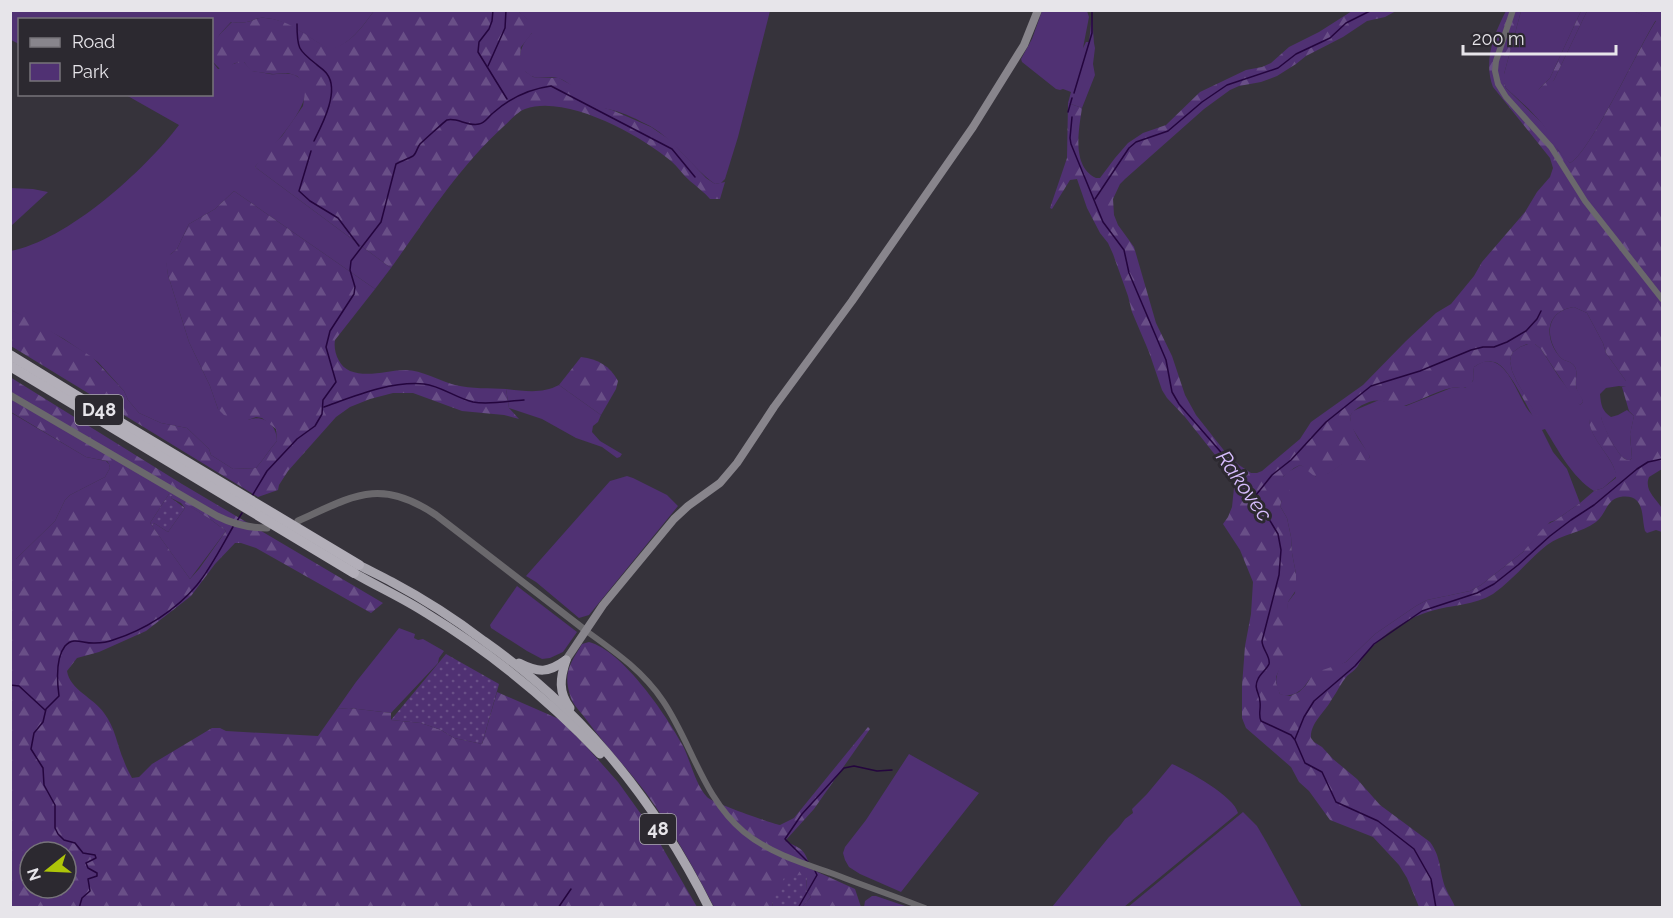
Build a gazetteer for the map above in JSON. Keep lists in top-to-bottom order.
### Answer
{
  "streets": {
    "highway": ["D48", "48"]
  },
  "crossings": [
    ["D48", "48"]
  ],
  "water": ["Rakovec"],
  "legend": ["Road", "Park"],
  "scale_bar": "200 m",
  "north": "left"
}
